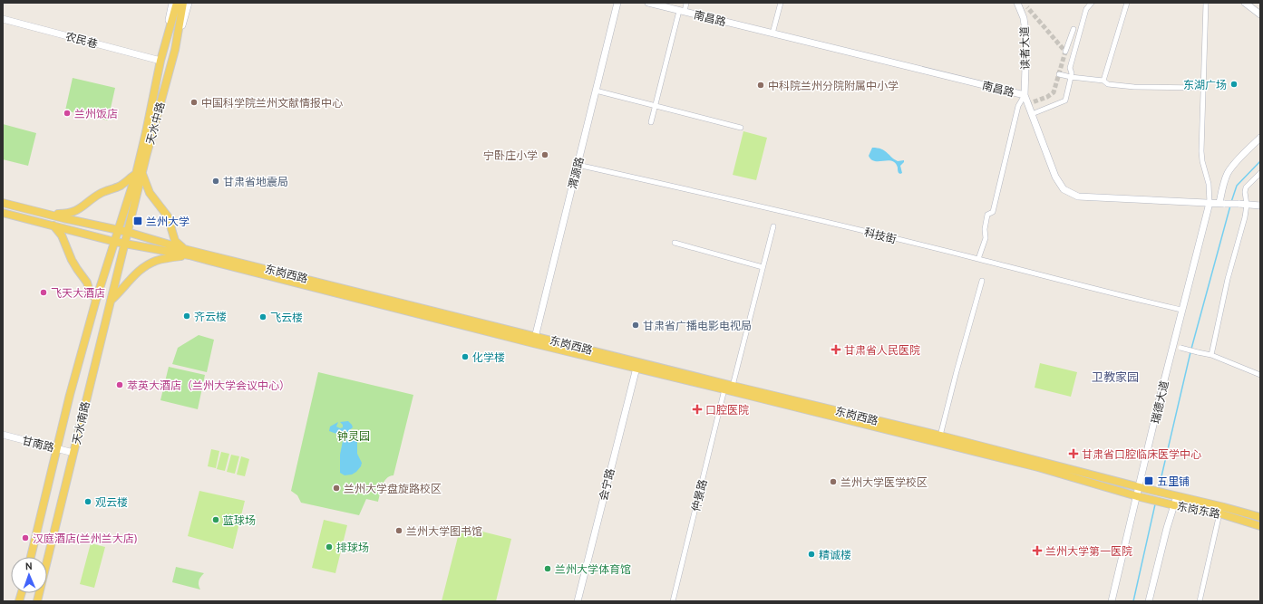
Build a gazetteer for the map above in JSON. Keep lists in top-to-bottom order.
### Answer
{
  "streets": {
    "main road": [
      "天水中路",
      "东岗西路",
      "天水南路",
      "东岗东路"
    ],
    "street": [
      "南昌路",
      "农民巷",
      "读者大道",
      "渭源路",
      "科技街",
      "瑞德大道",
      "甘南路",
      "会宁路",
      "仲景路"
    ]
  },
  "crossings": [
    ["南昌路", "读者大道"],
    ["南昌路", "瑞德大道"],
    ["农民巷", "天水中路"],
    ["天水中路", "东岗西路"],
    ["天水中路", "天水南路"],
    ["渭源路", "科技街"],
    ["渭源路", "东岗西路"],
    ["科技街", "瑞德大道"],
    ["东岗西路", "瑞德大道"],
    ["东岗西路", "天水南路"],
    ["东岗西路", "会宁路"],
    ["东岗西路", "仲景路"],
    ["东岗西路", "东岗东路"],
    ["瑞德大道", "东岗东路"],
    ["天水南路", "甘南路"]
  ],
  "districts": ["卫教家园"],
  "parks": ["钟灵园"],
  "places": {
    "other": [
      "东湖广场",
      "中科院兰州分院附属中小学",
      "中国科学院兰州文献情报中心",
      "兰州饭店",
      "宁卧庄小学",
      "甘肃省地震局",
      "飞天大酒店",
      "齐云楼",
      "飞云楼",
      "甘肃省广播电影电视局",
      "化学楼",
      "萃英大酒店（兰州大学会议中心）",
      "兰州大学医学校区",
      "兰州大学盘旋路校区",
      "观云楼",
      "蓝球场",
      "兰州大学图书馆",
      "汉庭酒店(兰州兰大店)",
      "排球场",
      "精诚楼",
      "兰州大学体育馆"
    ],
    "transit": ["兰州大学", "五里铺"],
    "health": [
      "甘肃省人民医院",
      "口腔医院",
      "甘肃省口腔临床医学中心",
      "兰州大学第一医院"
    ]
  },
  "north": "top"
}
